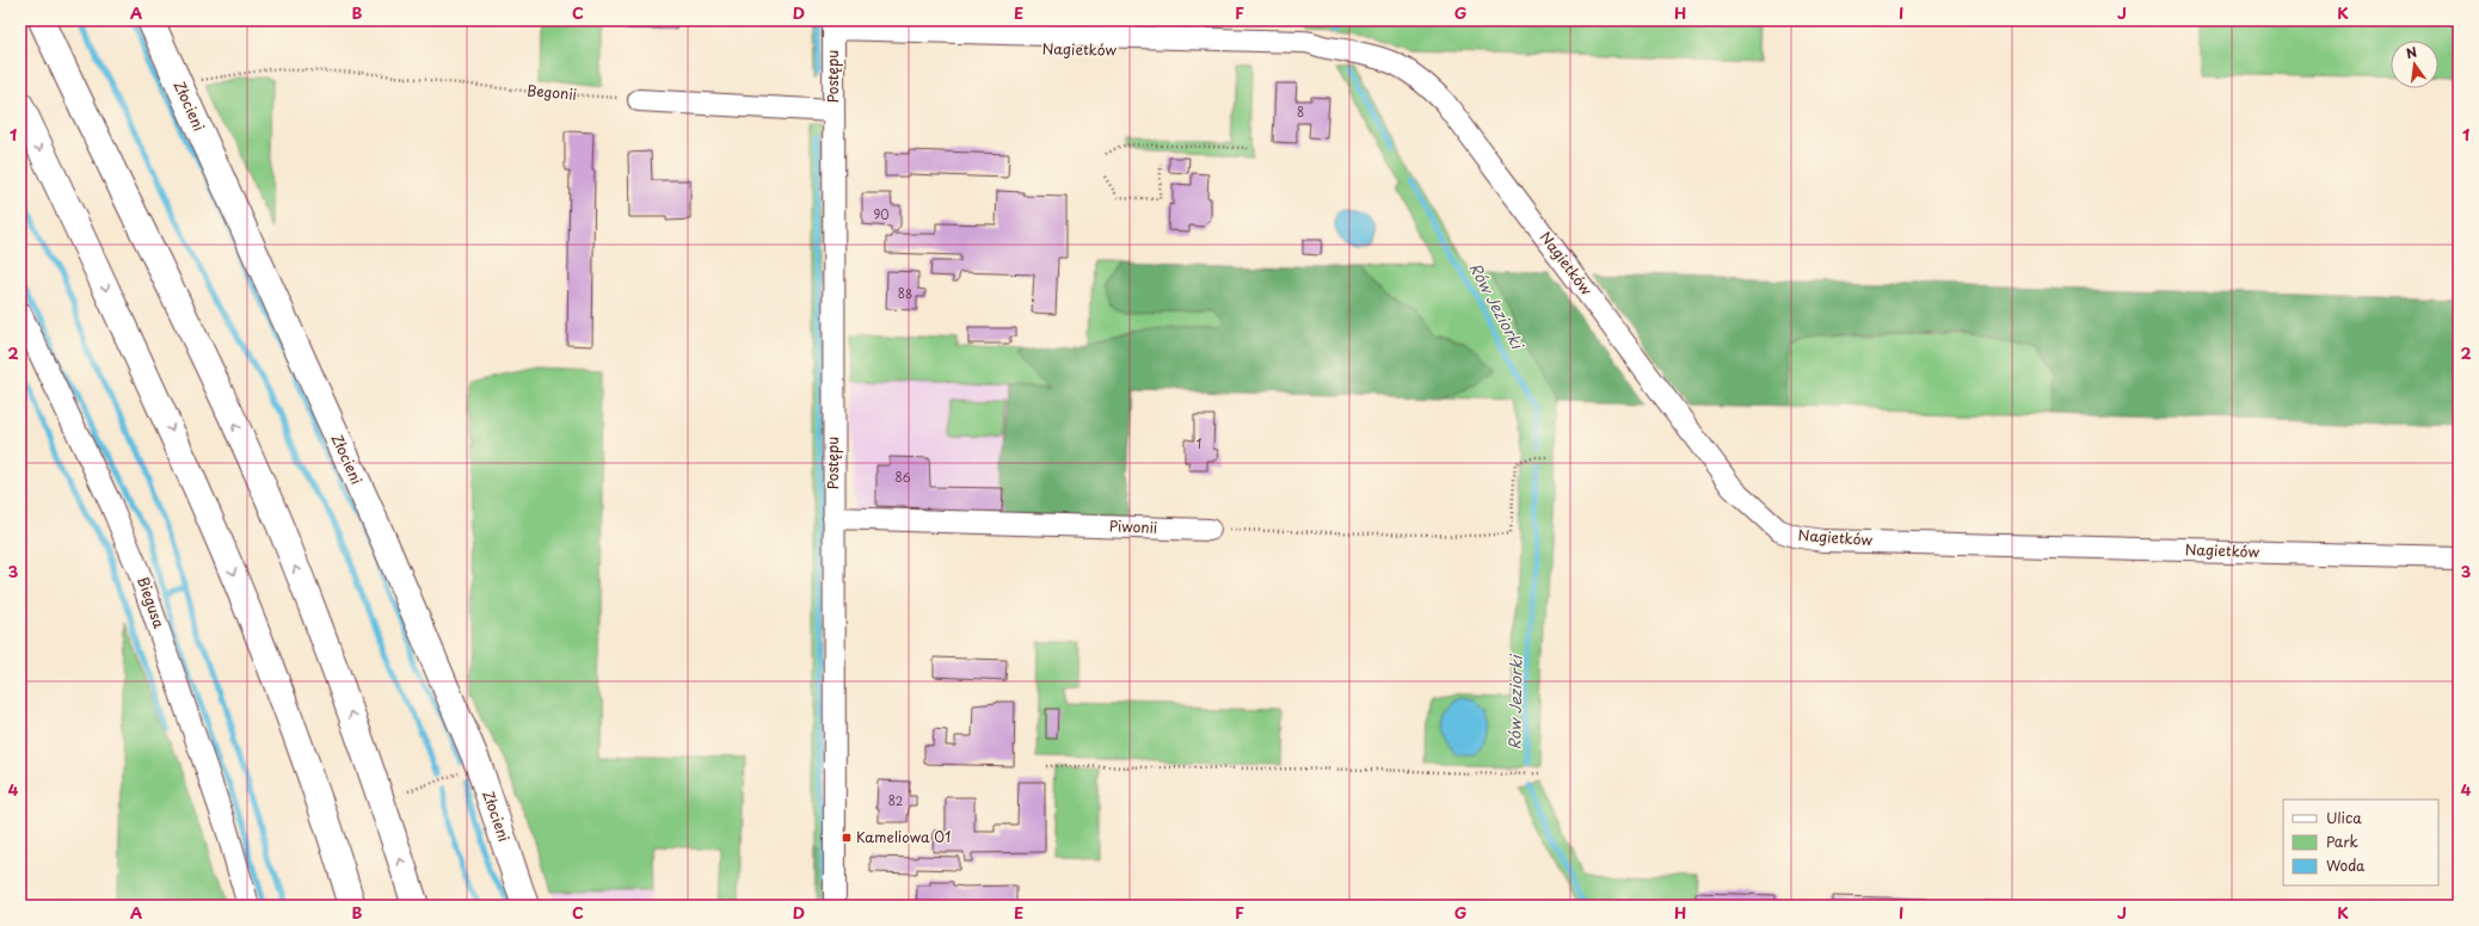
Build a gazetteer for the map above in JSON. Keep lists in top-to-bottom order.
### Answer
{
  "streets": {
    "main road": ["Złocieni"],
    "street": [
      "Nagietków",
      "Postępu",
      "Piwonii",
      "Biegusa"
    ],
    "path": ["Begonii"]
  },
  "crossings": [
    ["Nagietków", "Postępu"],
    ["Postępu", "Piwonii"]
  ],
  "water": ["Rów Jeziorki"],
  "places": {
    "transit": ["Kameliowa 01"]
  },
  "house_numbers": [
    "8",
    "90",
    "88",
    "1",
    "86",
    "82"
  ],
  "legend": ["Ulica", "Park", "Woda"],
  "north": "top",
  "grid": {
    "columns": [
      "A",
      "B",
      "C",
      "D",
      "E",
      "F",
      "G",
      "H",
      "I",
      "J",
      "K"
    ],
    "rows": [
      "1",
      "2",
      "3",
      "4"
    ]
  }
}
